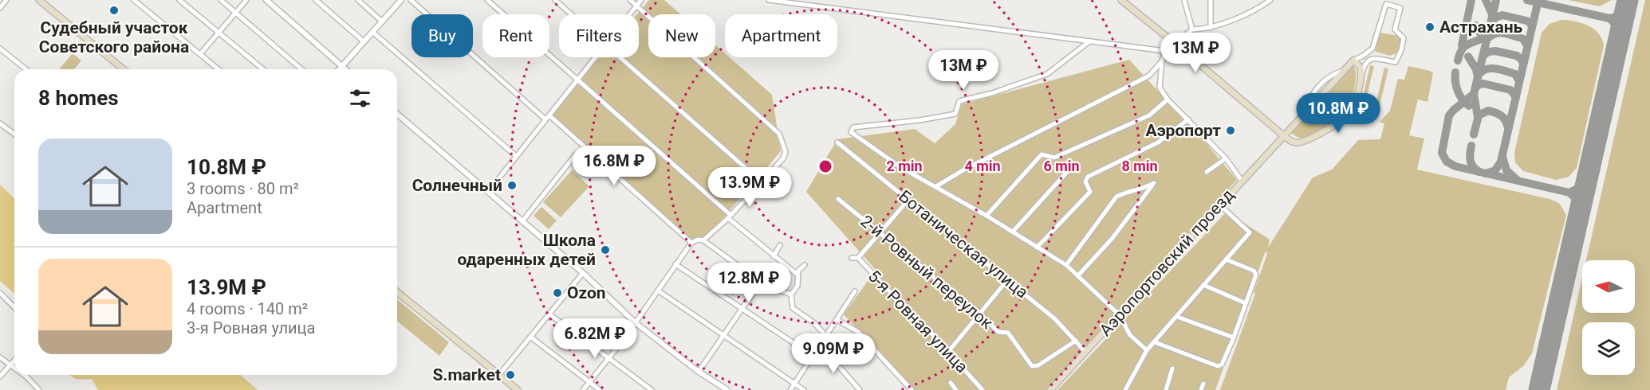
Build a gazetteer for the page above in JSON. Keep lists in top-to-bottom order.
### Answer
{
  "streets": {
    "main road": ["Аэропортовский проезд"],
    "street": ["Ботаническая улица", "2-й Ровный переулок", "5-я Ровная улица"]
  },
  "crossings": [
    ["Ботаническая улица", "Аэропортовский проезд"],
    ["Ботаническая улица", "2-й Ровный переулок"]
  ],
  "places": [
    "Судебный участок Советского района",
    "Астрахань",
    "Аэропорт",
    "Солнечный",
    "Школа одаренных детей",
    "Ozon",
    "S.market"
  ],
  "north": "left",
  "page": {
    "chip": [
      "Buy",
      "Rent",
      "Filters",
      "New",
      "Apartment"
    ],
    "price": [
      "13M ₽",
      "13M ₽",
      "10.8M ₽",
      "16.8M ₽",
      "13.9M ₽",
      "12.8M ₽",
      "6.82M ₽",
      "9.09M ₽"
    ],
    "heading": "8 homes",
    "list": [
      {
        "name": "10.8M ₽",
        "note": "3 rooms · 80 m² · Apartment"
      },
      {
        "name": "13.9M ₽",
        "note": "4 rooms · 140 m² · 3-я Ровная улица"
      }
    ]
  },
  "rings": [
    "2 min",
    "4 min",
    "6 min",
    "8 min"
  ]
}
